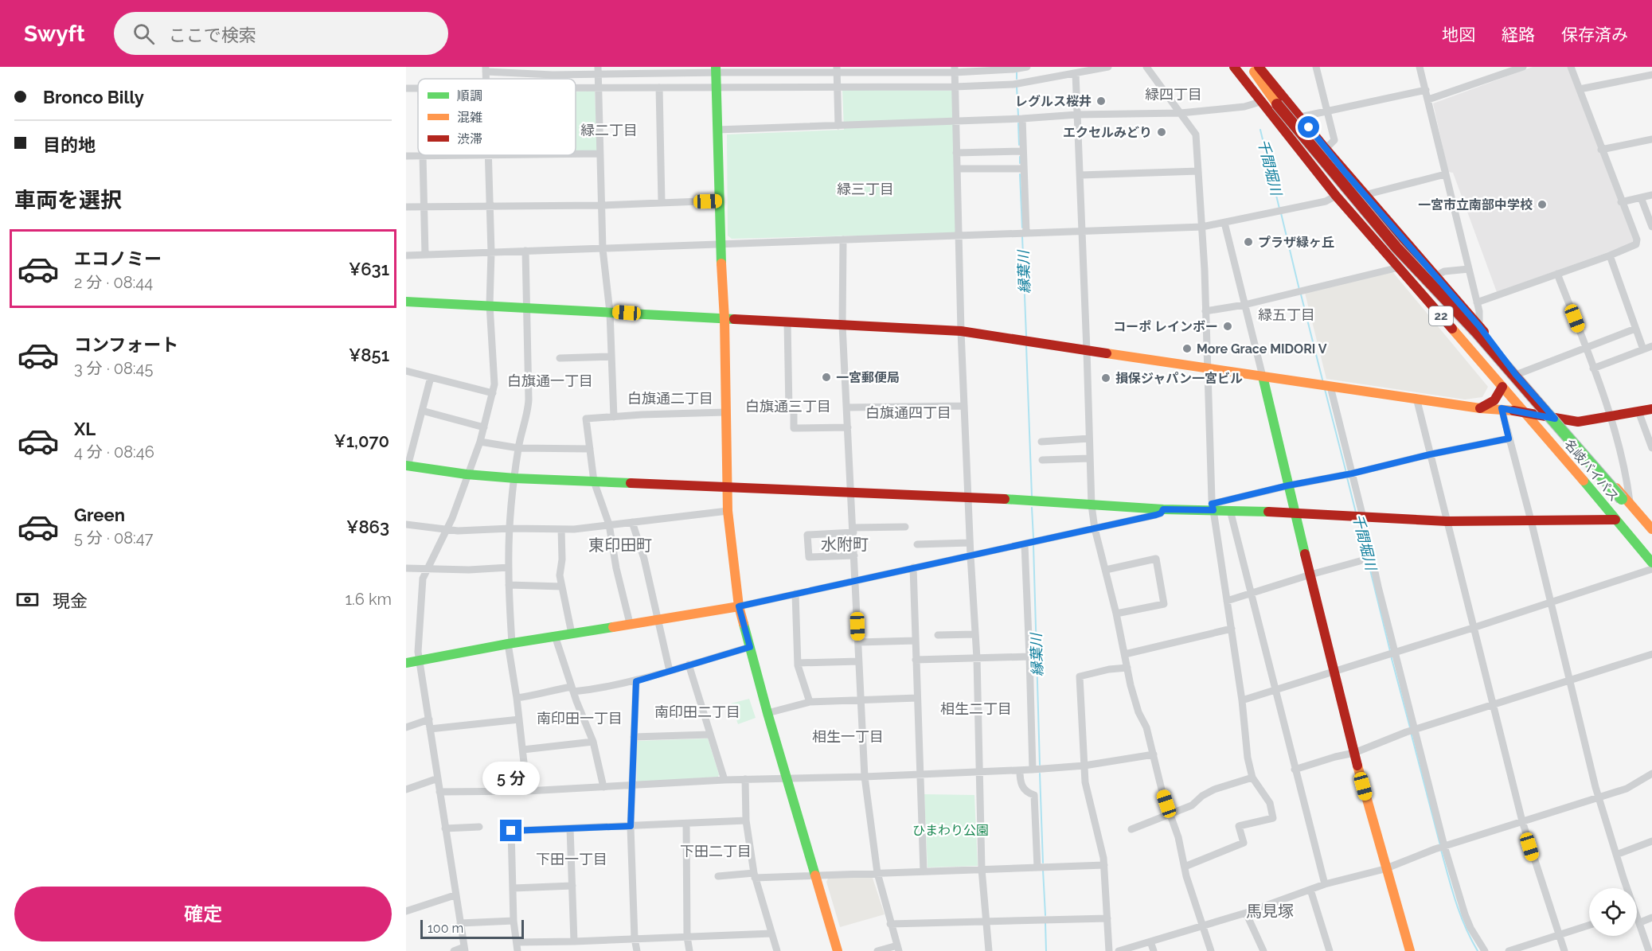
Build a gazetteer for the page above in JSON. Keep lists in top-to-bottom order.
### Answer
{
  "streets": {
    "main road": ["22", "名岐バイパス"]
  },
  "districts": [
    "緑四丁目",
    "緑二丁目",
    "緑三丁目",
    "緑五丁目",
    "白旗通一丁目",
    "白旗通二丁目",
    "白旗通三丁目",
    "白旗通四丁目",
    "水附町",
    "東印田町",
    "相生二丁目",
    "南印田二丁目",
    "南印田一丁目",
    "相生一丁目",
    "下田二丁目",
    "下田一丁目",
    "馬見塚"
  ],
  "water": ["千間堀川", "縁葉川"],
  "parks": ["ひまわり公園"],
  "places": [
    "レグルス桜井",
    "エクセルみどり",
    "一宮市立南部中学校",
    "プラザ緑ヶ丘",
    "コーポ レインボー",
    "More Grace MIDORI V",
    "一宮郵便局",
    "損保ジャパン一宮ビル"
  ],
  "legend": ["順調", "混雑", "渋滞"],
  "scale_bar": "100 m",
  "page": {
    "header": "Swyft",
    "search": "ここで検索",
    "nav": ["地図", "経路", "保存済み"],
    "banner": ["Bronco Billy", "目的地"],
    "heading": "車両を選択",
    "list": [
      {
        "name": "エコノミー",
        "note": "2 分 · 08:44",
        "value": "¥631"
      },
      {
        "name": "コンフォート",
        "note": "3 分 · 08:45",
        "value": "¥851"
      },
      {
        "name": "XL",
        "note": "4 分 · 08:46",
        "value": "¥1,070"
      },
      {
        "name": "Green",
        "note": "5 分 · 08:47",
        "value": "¥863"
      }
    ],
    "pay": ["現金", "1.6 km"],
    "bubble": "5 分",
    "buttons": "確定",
    "scale": "100 m"
  }
}
